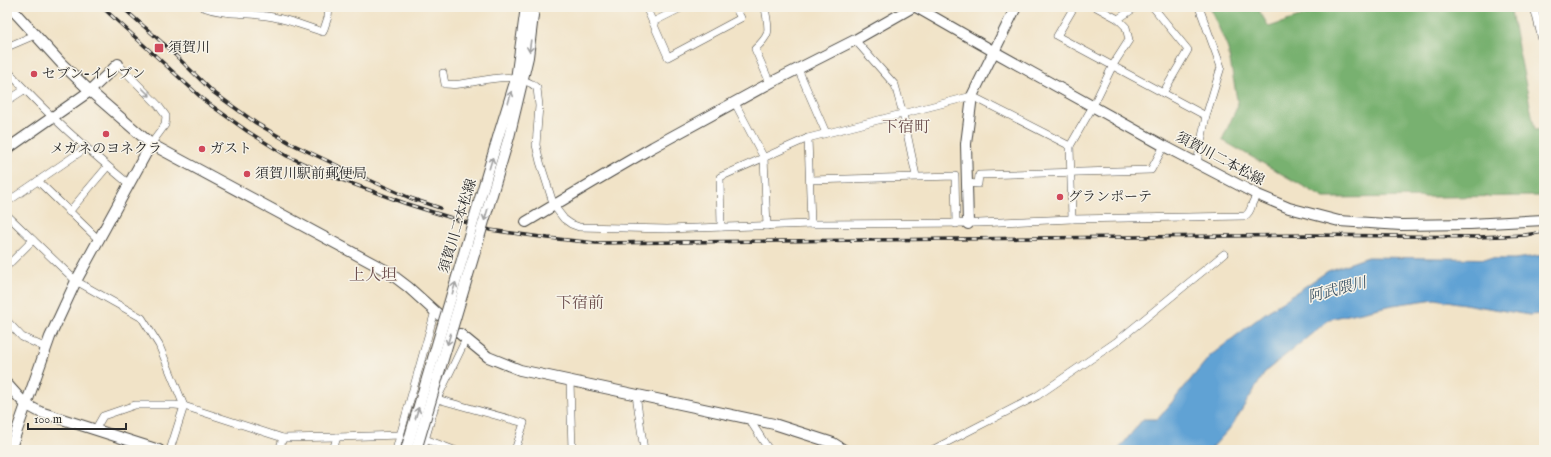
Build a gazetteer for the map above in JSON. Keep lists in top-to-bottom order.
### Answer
{
  "streets": {
    "street": ["須賀川二本松線"]
  },
  "districts": ["下宿町", "上人坦", "下宿前"],
  "water": ["阿武隈川"],
  "places": {
    "transit": ["須賀川"],
    "other": [
      "セブン-イレブン",
      "メガネのヨネクラ",
      "ガスト",
      "須賀川駅前郵便局",
      "グランポーテ"
    ]
  },
  "scale_bar": "100 m"
}
